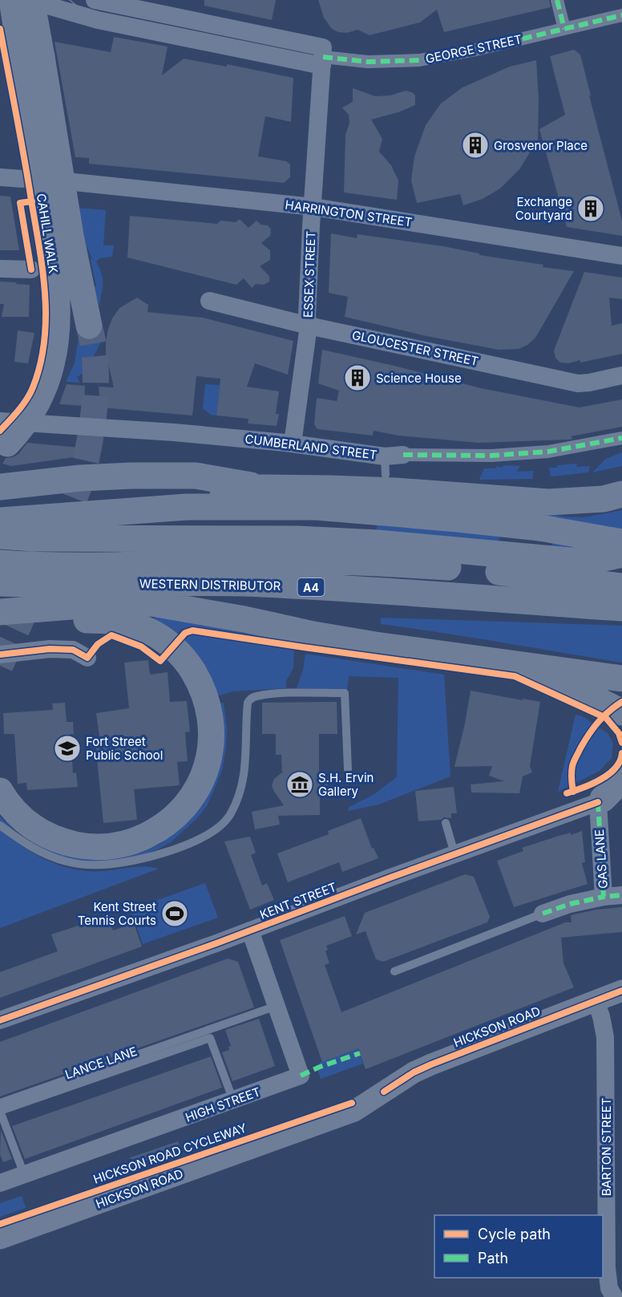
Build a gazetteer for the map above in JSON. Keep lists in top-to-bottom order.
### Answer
{
  "streets": {
    "highway": ["WESTERN DISTRIBUTOR", "A4"],
    "street": [
      "GEORGE STREET",
      "HARRINGTON STREET",
      "ESSEX STREET",
      "GLOUCESTER STREET",
      "CUMBERLAND STREET",
      "GAS LANE",
      "KENT STREET",
      "HICKSON ROAD",
      "HIGH STREET",
      "BARTON STREET"
    ],
    "lane": ["LANCE LANE"],
    "cycle path": ["CAHILL WALK", "HICKSON ROAD CYCLEWAY"]
  },
  "crossings": [
    ["GEORGE STREET", "ESSEX STREET"],
    ["HARRINGTON STREET", "ESSEX STREET"],
    ["ESSEX STREET", "GLOUCESTER STREET"],
    ["ESSEX STREET", "CUMBERLAND STREET"],
    ["GAS LANE", "KENT STREET"],
    ["KENT STREET", "HIGH STREET"],
    ["HICKSON ROAD", "BARTON STREET"],
    ["LANCE LANE", "HIGH STREET"]
  ],
  "places": {
    "building": ["Grosvenor Place", "Exchange Courtyard", "Science House"],
    "school or university": ["Fort Street Public School"],
    "museum": ["S.H. Ervin Gallery"],
    "sports": ["Kent Street Tennis Courts"]
  },
  "legend": ["Cycle path", "Path"]
}
